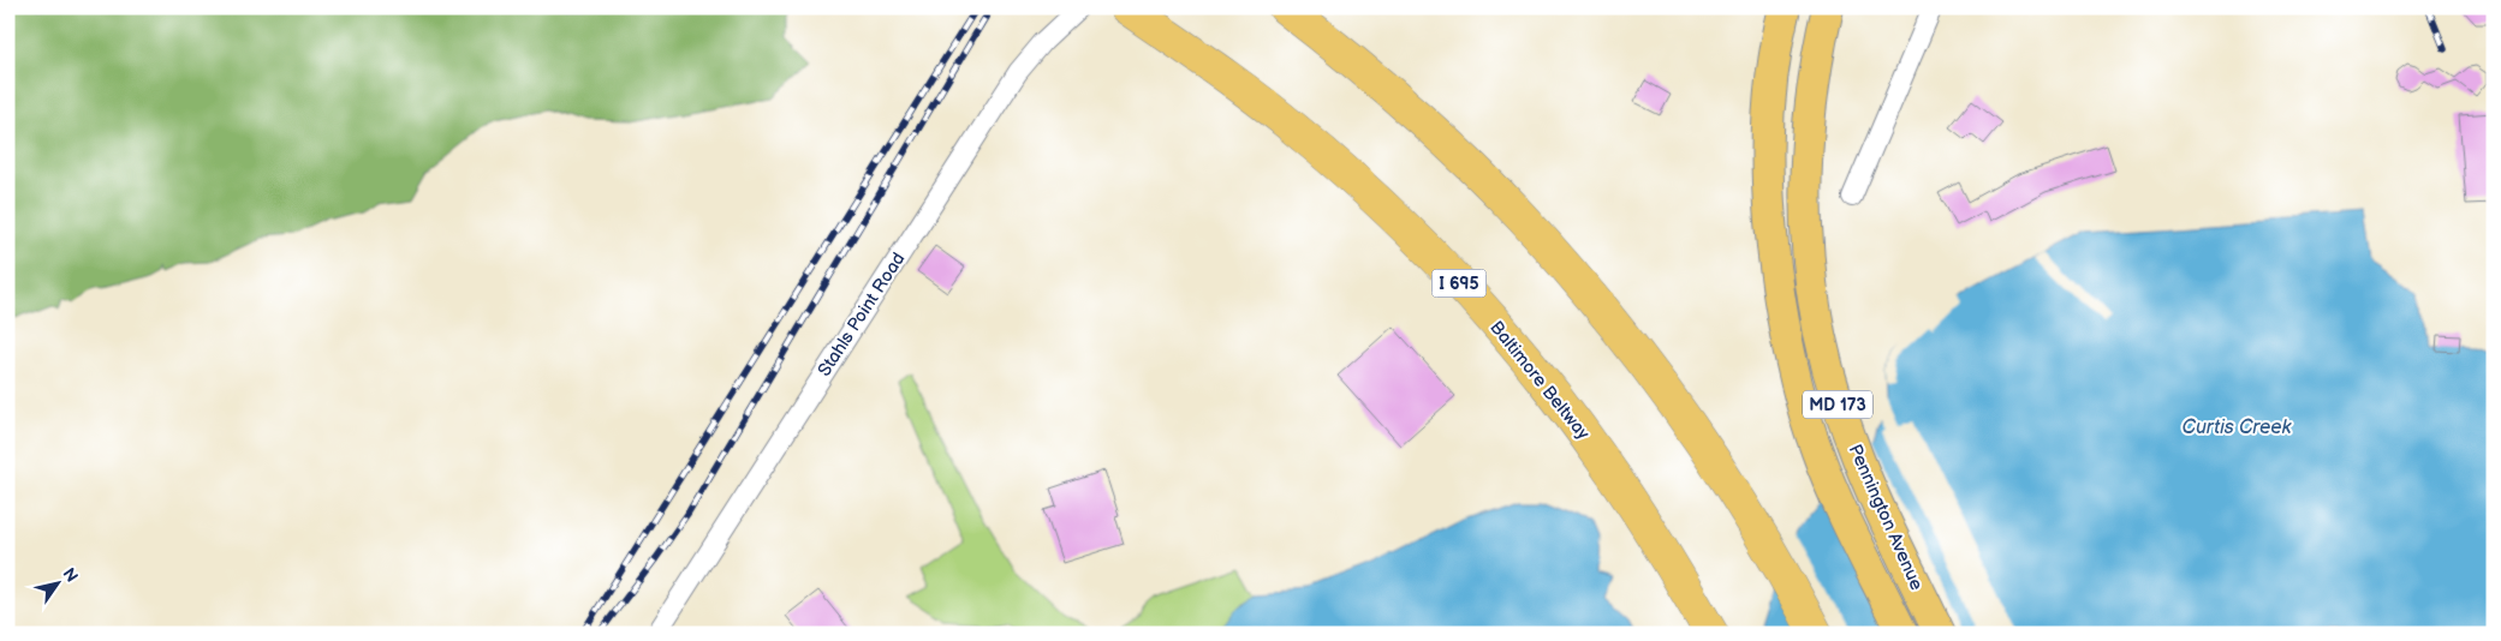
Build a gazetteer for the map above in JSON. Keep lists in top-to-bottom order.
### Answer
{
  "streets": {
    "highway": ["I 695", "Baltimore Beltway"],
    "main road": ["MD 173", "Pennington Avenue"],
    "street": ["Stahls Point Road"]
  },
  "water": ["Curtis Creek"],
  "north": "top right"
}
